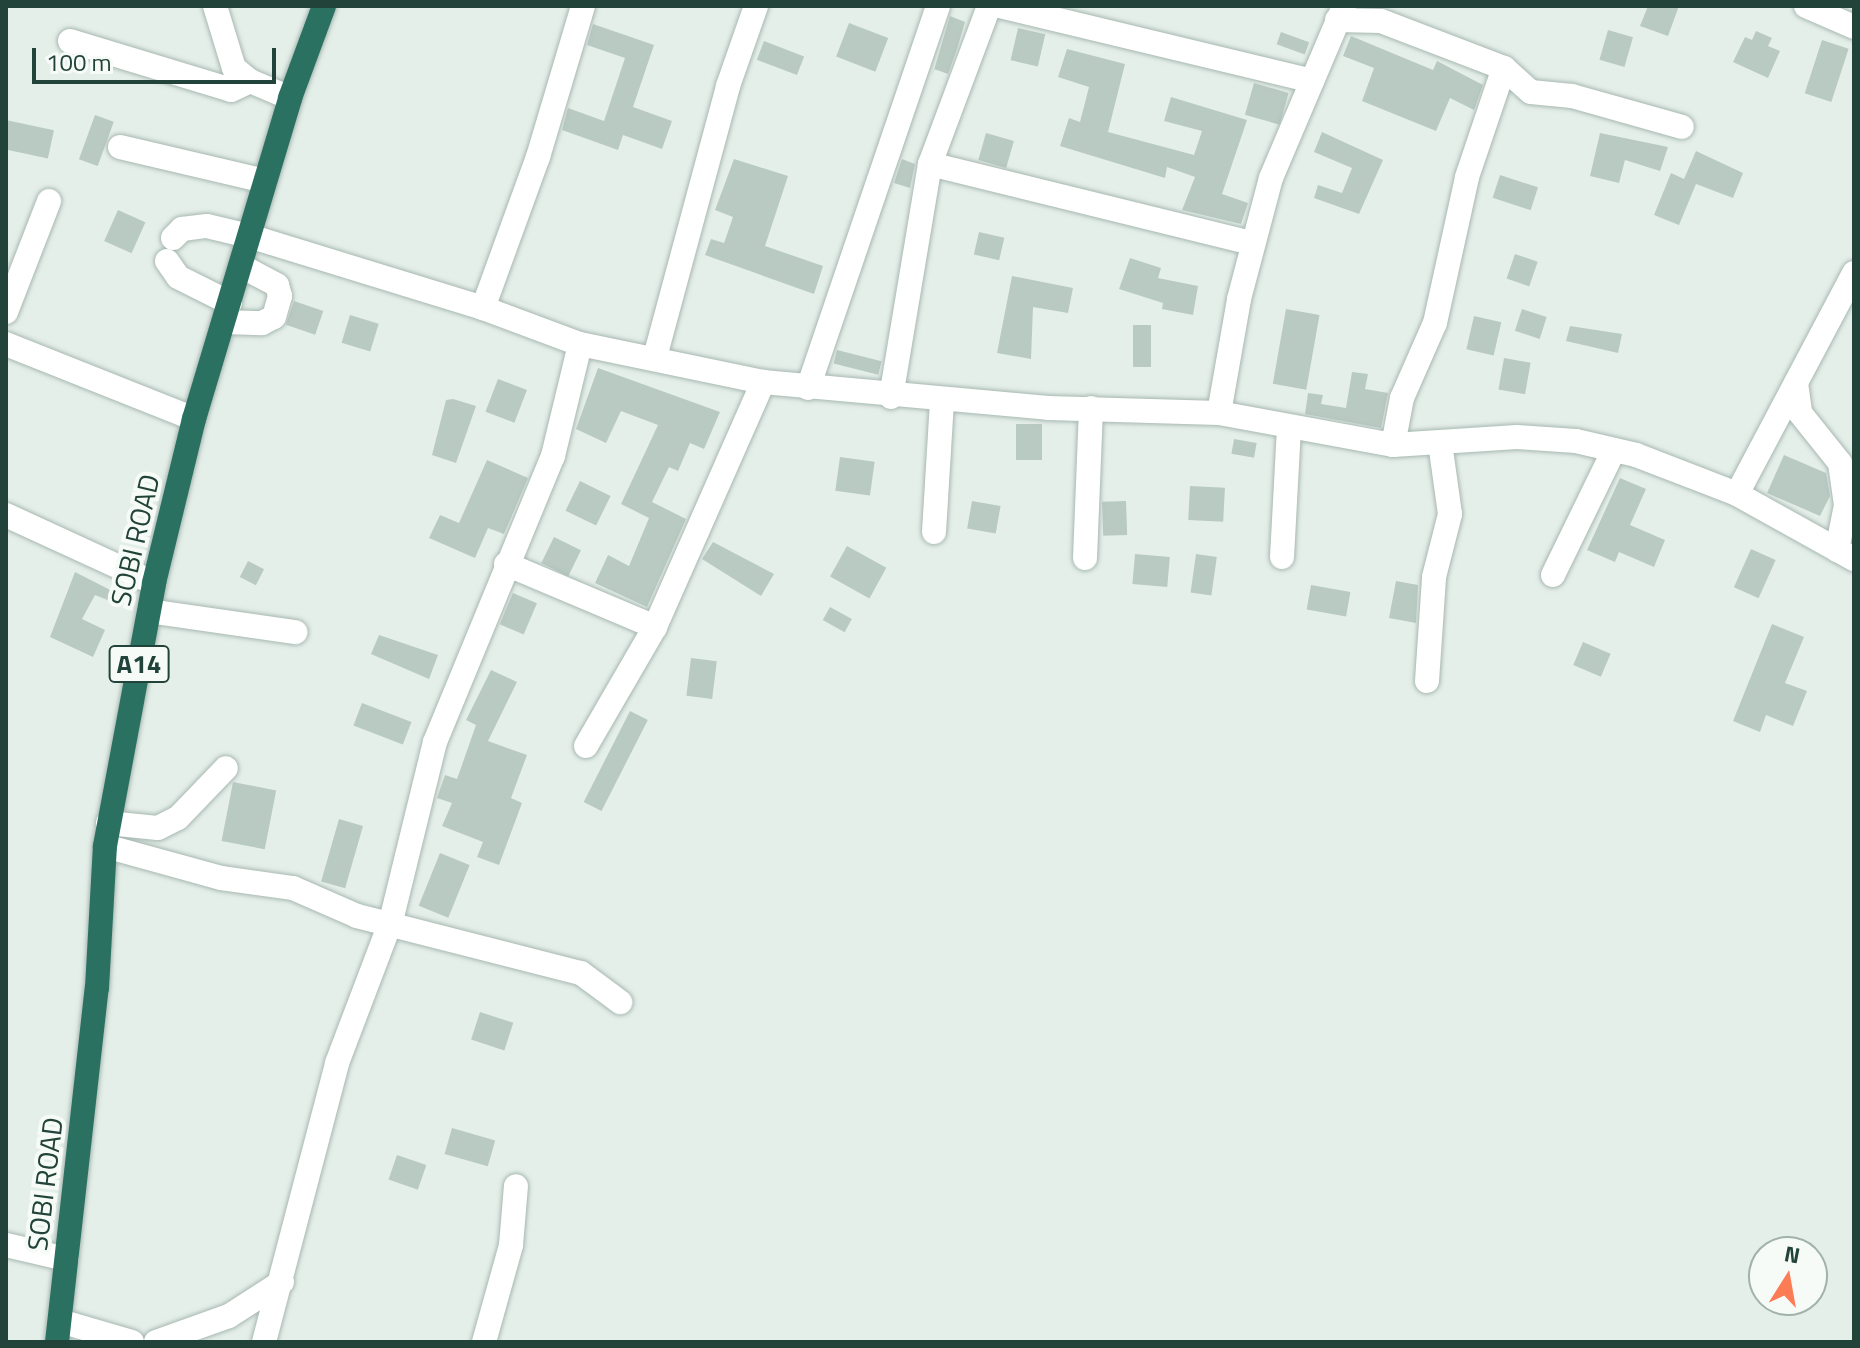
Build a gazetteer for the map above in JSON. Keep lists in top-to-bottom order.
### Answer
{
  "streets": {
    "highway": ["SOBI ROAD", "A14"]
  },
  "scale_bar": "100 m",
  "north": "top"
}
